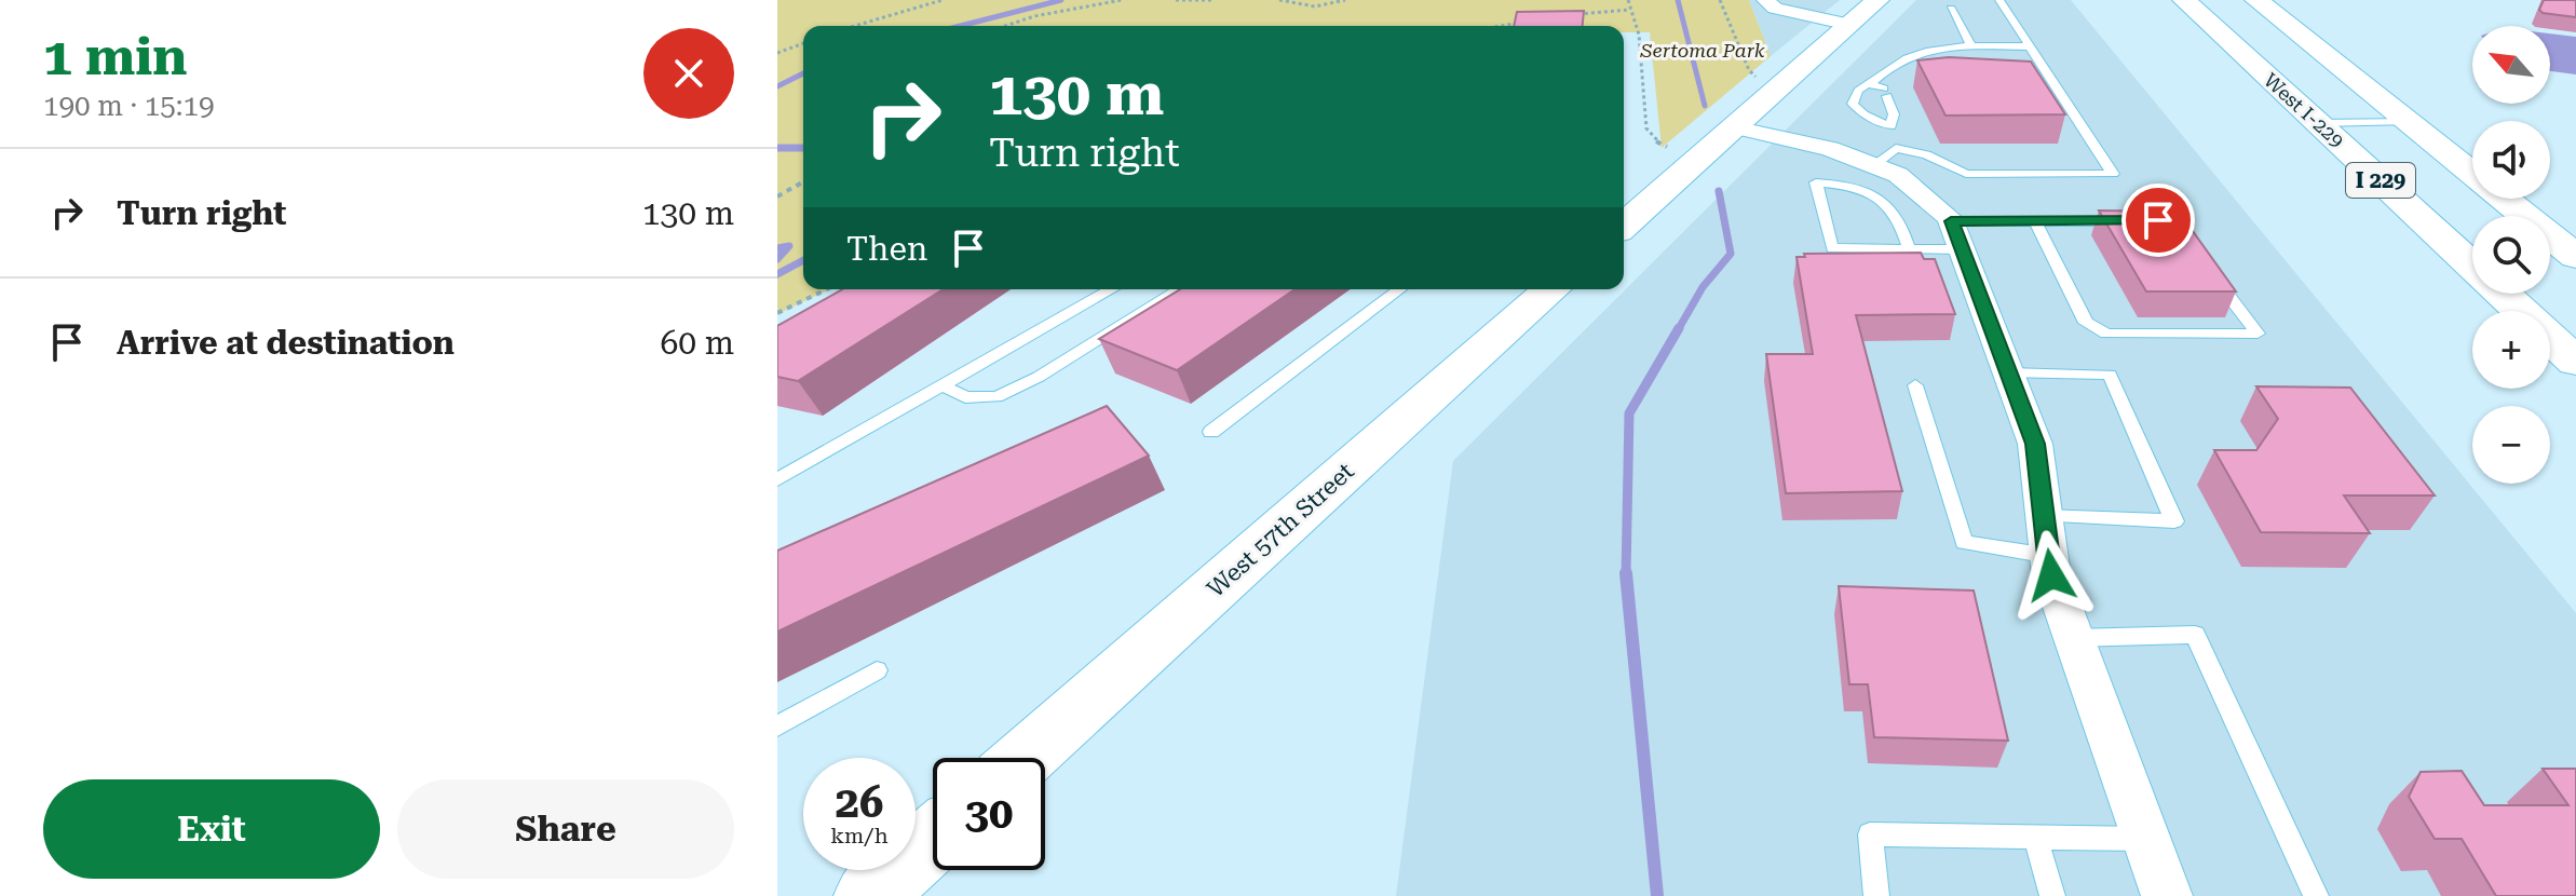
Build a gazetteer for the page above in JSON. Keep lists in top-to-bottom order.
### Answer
{
  "streets": {
    "main road": ["West I-229", "I 229", "West 57th Street"]
  },
  "parks": ["Sertoma Park"],
  "north": "top left",
  "page": {
    "heading": ["1 min", "190 m · 15:19"],
    "map_buttons": ["+", "−"],
    "turn": ["130 m", "Turn right"],
    "list": [
      {
        "name": "Turn right",
        "value": "130 m"
      },
      {
        "name": "Arrive at destination",
        "value": "60 m"
      }
    ],
    "then": "Then",
    "speed": "26 km/h",
    "limit": "30",
    "buttons": ["Exit", "Share"]
  }
}
